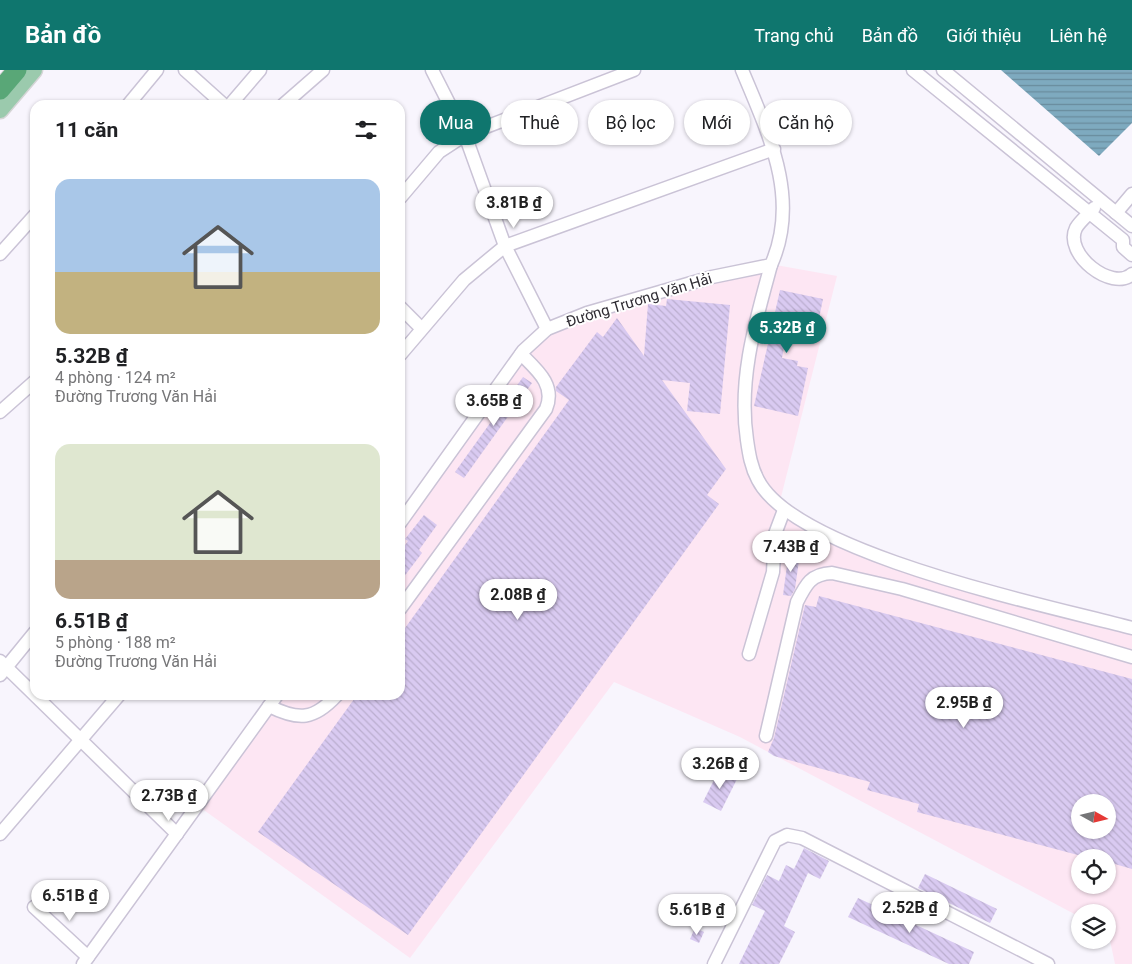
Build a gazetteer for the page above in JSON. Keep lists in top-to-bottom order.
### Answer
{
  "streets": {
    "street": ["Đường Trương Văn Hải"]
  },
  "north": "right",
  "page": {
    "header": "Bản đồ",
    "nav": [
      "Trang chủ",
      "Bản đồ",
      "Giới thiệu",
      "Liên hệ"
    ],
    "chip": [
      "Mua",
      "Thuê",
      "Bộ lọc",
      "Mới",
      "Căn hộ"
    ],
    "heading": "11 căn",
    "list": [
      {
        "name": "5.32B ₫",
        "note": "4 phòng · 124 m² · Đường Trương Văn Hải"
      },
      {
        "name": "6.51B ₫",
        "note": "5 phòng · 188 m² · Đường Trương Văn Hải"
      }
    ],
    "price": [
      "3.81B ₫",
      "5.32B ₫",
      "3.65B ₫",
      "7.43B ₫",
      "2.08B ₫",
      "2.95B ₫",
      "3.26B ₫",
      "2.73B ₫",
      "6.51B ₫",
      "2.52B ₫",
      "5.61B ₫"
    ]
  }
}
